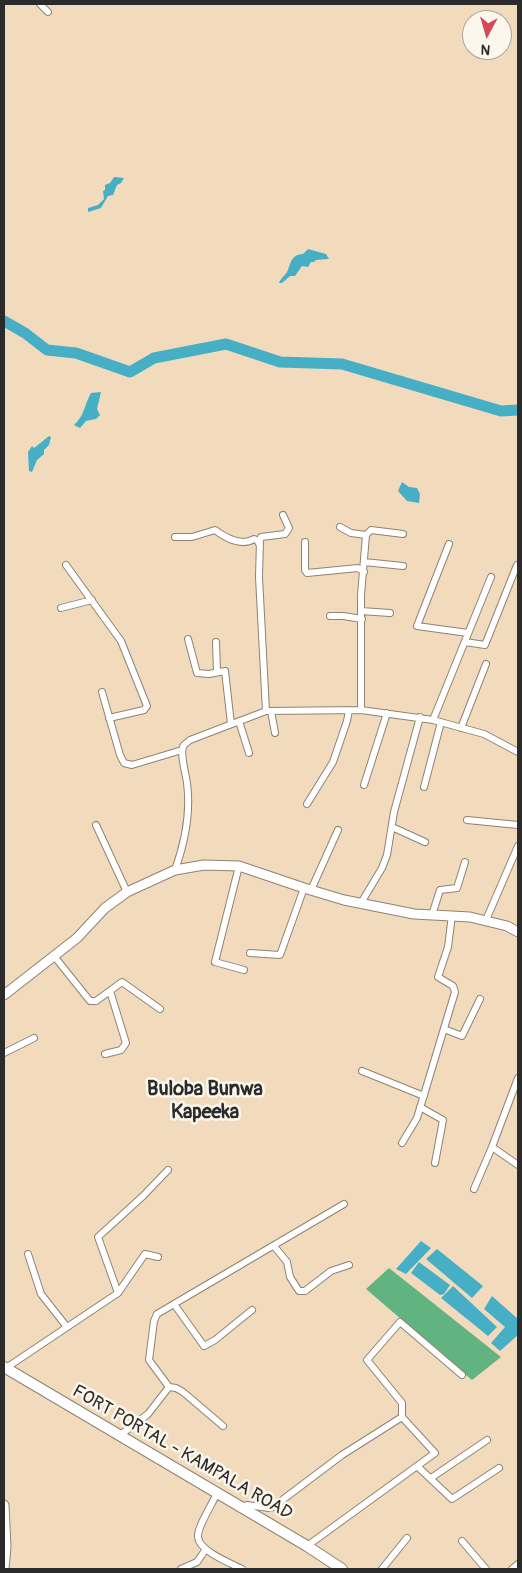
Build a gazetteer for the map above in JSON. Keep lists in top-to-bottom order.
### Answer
{
  "streets": {
    "main road": ["FORT PORTAL - KAMPALA ROAD"]
  },
  "districts": ["Buloba Bunwa Kapeeka"],
  "north": "bottom"
}
